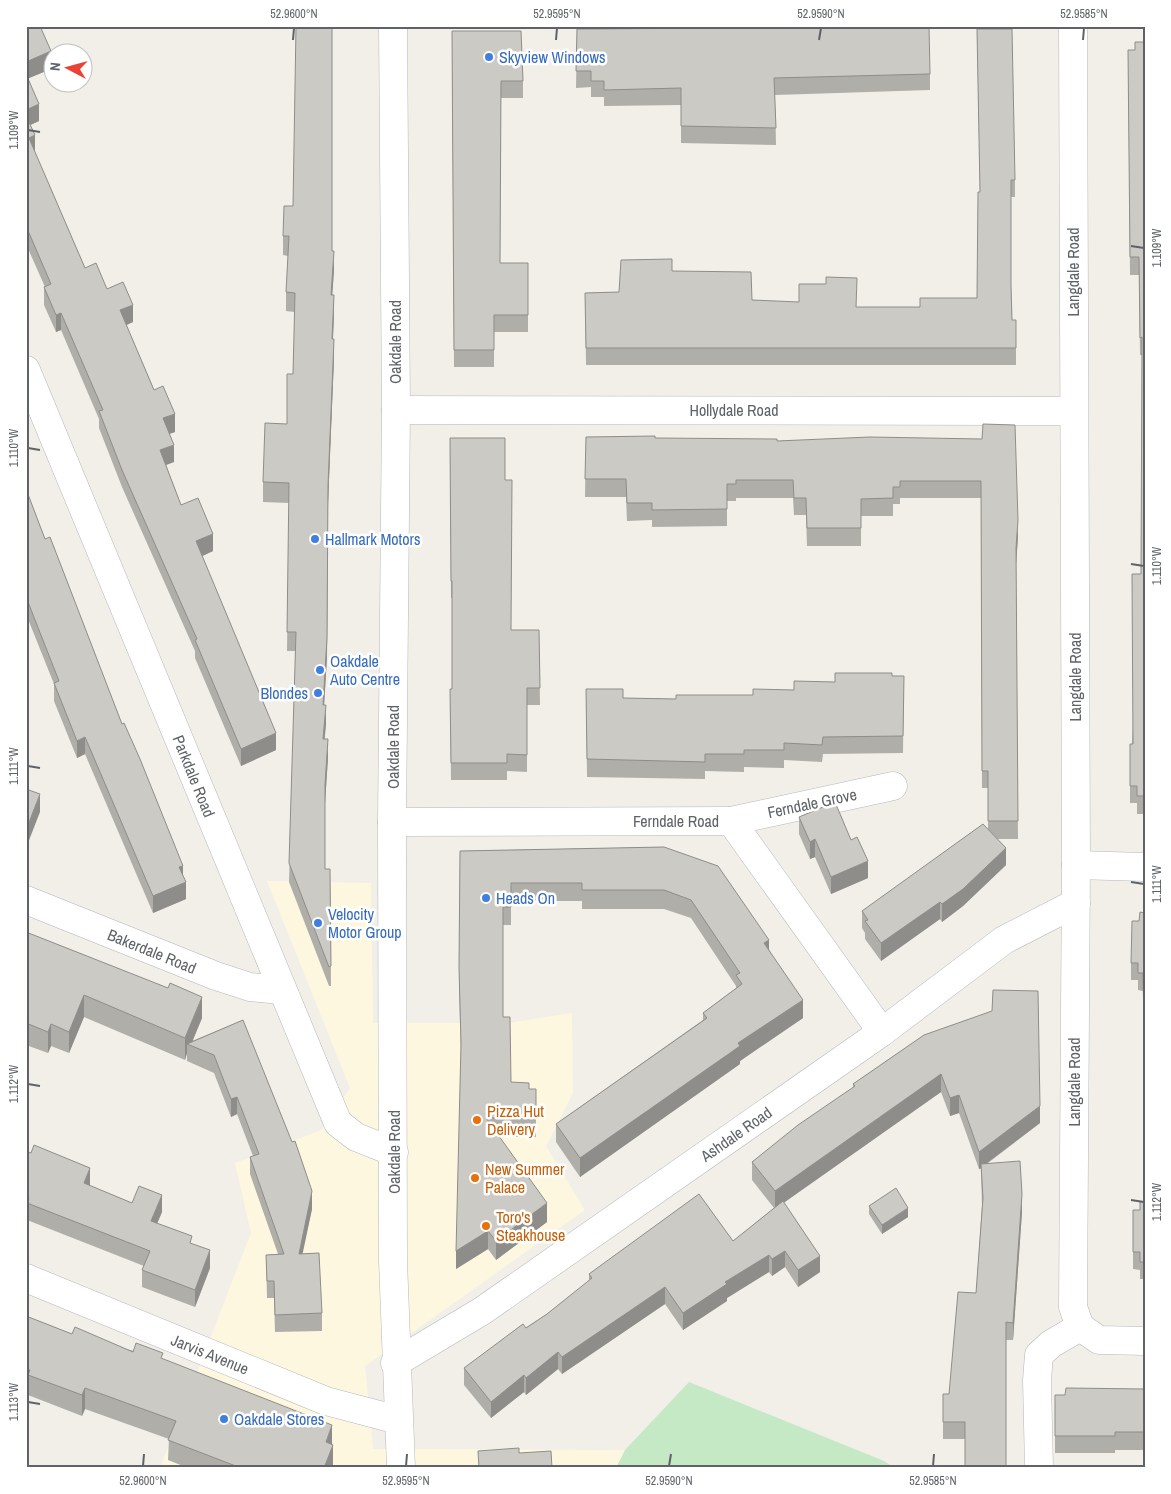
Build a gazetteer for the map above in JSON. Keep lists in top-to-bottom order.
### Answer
{
  "streets": {
    "street": [
      "Langdale Road",
      "Oakdale Road",
      "Hollydale Road",
      "Parkdale Road",
      "Ferndale Grove",
      "Ferndale Road",
      "Bakerdale Road",
      "Ashdale Road",
      "Jarvis Avenue"
    ]
  },
  "crossings": [
    ["Langdale Road", "Hollydale Road"],
    ["Langdale Road", "Ashdale Road"],
    ["Oakdale Road", "Hollydale Road"],
    ["Oakdale Road", "Parkdale Road"],
    ["Oakdale Road", "Ferndale Road"],
    ["Oakdale Road", "Ashdale Road"],
    ["Oakdale Road", "Jarvis Avenue"],
    ["Parkdale Road", "Bakerdale Road"],
    ["Ferndale Grove", "Ferndale Road"],
    ["Ferndale Road", "Ashdale Road"]
  ],
  "places": [
    "Skyview Windows",
    "Hallmark Motors",
    "Oakdale Auto Centre",
    "Blondes",
    "Heads On",
    "Velocity Motor Group",
    "Pizza Hut Delivery",
    "New Summer Palace",
    "Toro's Steakhouse",
    "Oakdale Stores"
  ],
  "north": "left",
  "coordinates": [
    "52.9600°N",
    "52.9595°N",
    "52.9590°N",
    "52.9585°N",
    "1.109°W",
    "1.110°W",
    "1.111°W",
    "1.112°W",
    "1.113°W"
  ]
}
